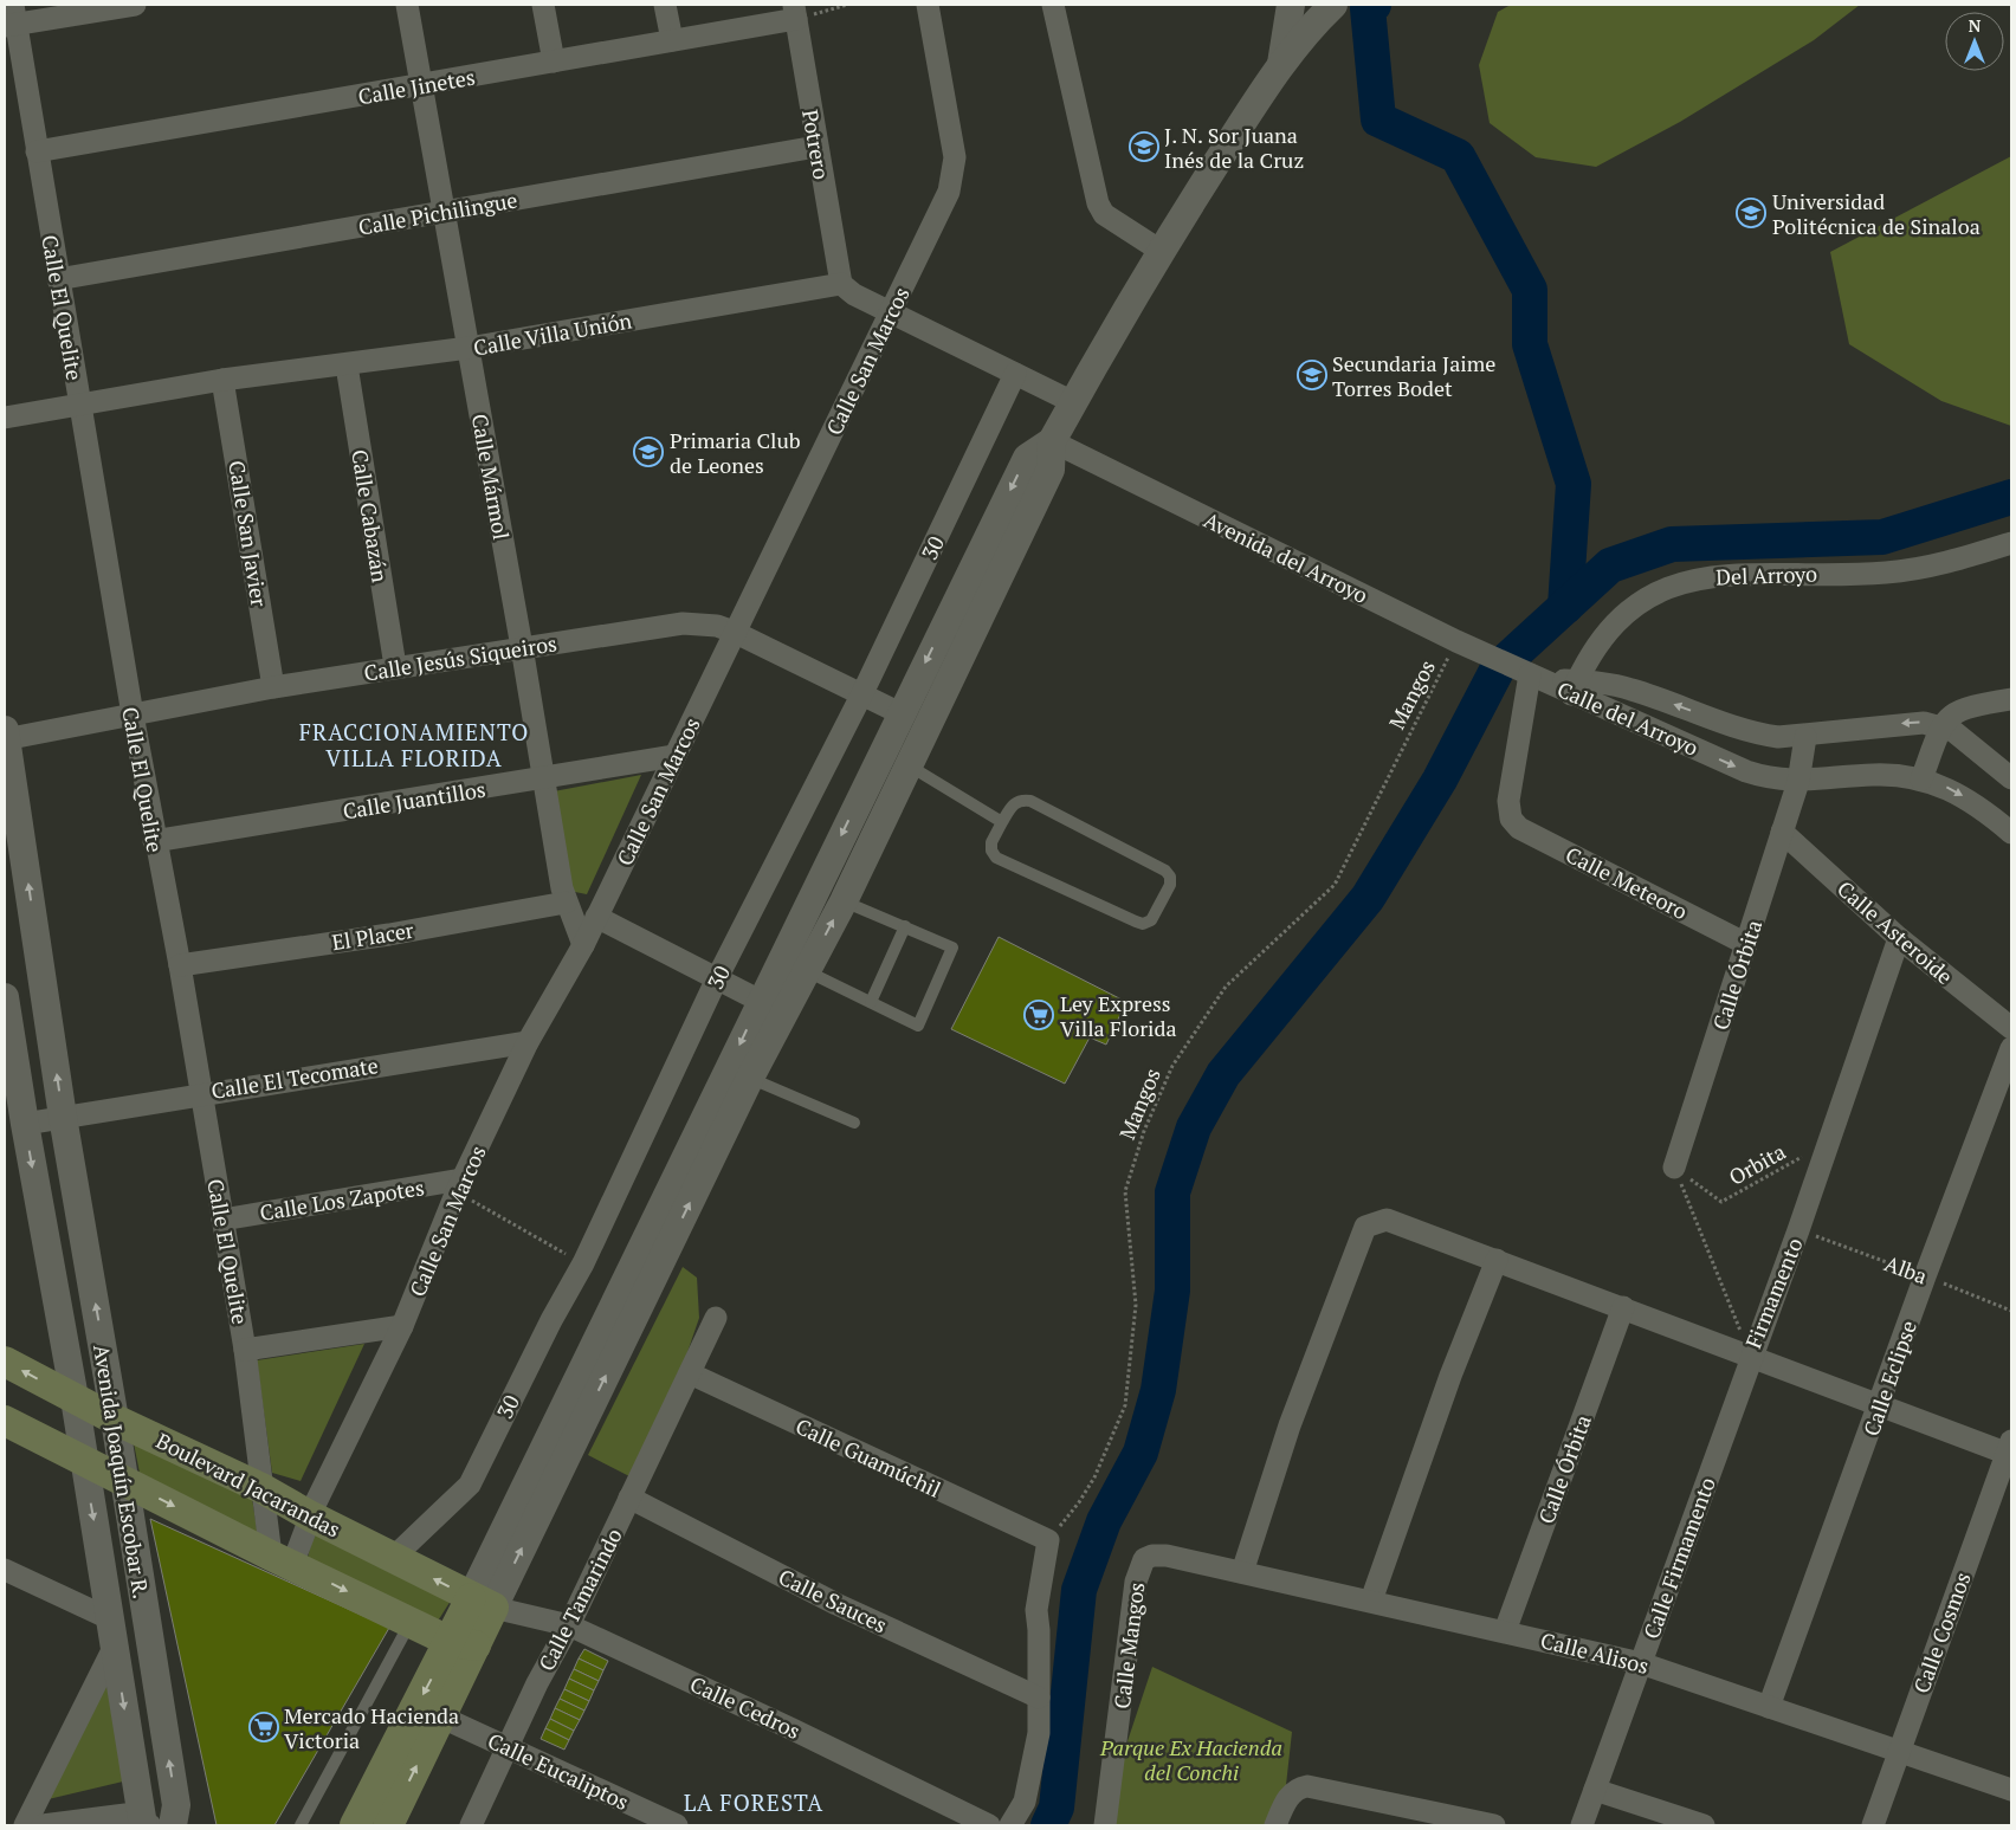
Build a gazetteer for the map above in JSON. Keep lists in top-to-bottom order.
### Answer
{
  "streets": {
    "main road": ["Boulevard Jacarandas"],
    "street": [
      "Calle Jinetes",
      "Potrero",
      "Calle Pichilingue",
      "Calle El Quelite",
      "Calle Villa Unión",
      "Calle San Marcos",
      "Calle Mármol",
      "Calle Cabazán",
      "Calle San Javier",
      "30",
      "Avenida del Arroyo",
      "Del Arroyo",
      "Calle Jesús Siqueiros",
      "Calle del Arroyo",
      "Calle Juantillos",
      "Calle Meteoro",
      "Calle Asteroide",
      "El Placer",
      "Calle Órbita",
      "Calle El Tecomate",
      "Calle Los Zapotes",
      "Firmamento",
      "Calle Eclipse",
      "Calle Guamúchil",
      "Avenida Joaquín Escobar R.",
      "Calle Firmamento",
      "Calle Tamarindo",
      "Calle Sauces",
      "Calle Cosmos",
      "Calle Mangos",
      "Calle Alisos",
      "Calle Cedros",
      "Calle Eucaliptos"
    ],
    "path": ["Mangos", "Orbita", "Alba"]
  },
  "crossings": [
    ["Calle Jinetes", "Potrero"],
    ["Calle Jinetes", "Calle El Quelite"],
    ["Calle Jinetes", "Calle Mármol"],
    ["Potrero", "Calle Pichilingue"],
    ["Potrero", "Calle Villa Unión"],
    ["Calle Pichilingue", "Calle El Quelite"],
    ["Calle Pichilingue", "Calle Mármol"],
    ["Calle El Quelite", "Calle Villa Unión"],
    ["Calle El Quelite", "Calle San Marcos"],
    ["Calle El Quelite", "Calle Jesús Siqueiros"],
    ["Calle El Quelite", "Calle Juantillos"],
    ["Calle El Quelite", "El Placer"],
    ["Calle El Quelite", "Calle El Tecomate"],
    ["Calle El Quelite", "Calle Los Zapotes"],
    ["Calle El Quelite", "Boulevard Jacarandas"],
    ["Calle Villa Unión", "Calle Mármol"],
    ["Calle Villa Unión", "Calle Cabazán"],
    ["Calle Villa Unión", "Calle San Javier"],
    ["Calle San Marcos", "Calle Mármol"],
    ["Calle San Marcos", "Calle Jesús Siqueiros"],
    ["Calle San Marcos", "Calle Juantillos"],
    ["Calle San Marcos", "Calle El Tecomate"],
    ["Calle San Marcos", "Calle Los Zapotes"],
    ["Calle San Marcos", "Boulevard Jacarandas"],
    ["Calle Mármol", "Calle Jesús Siqueiros"],
    ["Calle Mármol", "Calle Juantillos"],
    ["Calle Mármol", "El Placer"],
    ["Calle Cabazán", "Calle Jesús Siqueiros"],
    ["Calle San Javier", "Calle Jesús Siqueiros"],
    ["30", "Calle Jesús Siqueiros"],
    ["30", "Boulevard Jacarandas"],
    ["Avenida del Arroyo", "Mangos"],
    ["Avenida del Arroyo", "Calle del Arroyo"],
    ["Avenida del Arroyo", "Calle Meteoro"],
    ["Del Arroyo", "Calle del Arroyo"],
    ["Calle Jesús Siqueiros", "Avenida Joaquín Escobar R."],
    ["Mangos", "Calle Guamúchil"],
    ["Calle del Arroyo", "Calle Meteoro"],
    ["Calle del Arroyo", "Calle Órbita"],
    ["Calle Meteoro", "Calle Órbita"],
    ["Calle Asteroide", "Calle Órbita"],
    ["Calle Órbita", "Orbita"],
    ["Calle Órbita", "Firmamento"],
    ["Calle Órbita", "Calle Alisos"],
    ["Calle El Tecomate", "Avenida Joaquín Escobar R."],
    ["Orbita", "Firmamento"],
    ["Alba", "Firmamento"],
    ["Alba", "Calle Eclipse"],
    ["Firmamento", "Calle Firmamento"],
    ["Calle Eclipse", "Calle Alisos"],
    ["Calle Guamúchil", "Calle Tamarindo"],
    ["Avenida Joaquín Escobar R.", "Boulevard Jacarandas"],
    ["Boulevard Jacarandas", "Calle Cedros"],
    ["Calle Firmamento", "Calle Alisos"],
    ["Calle Tamarindo", "Calle Sauces"],
    ["Calle Tamarindo", "Calle Cedros"],
    ["Calle Tamarindo", "Calle Eucaliptos"],
    ["Calle Cosmos", "Calle Alisos"],
    ["Calle Mangos", "Calle Alisos"]
  ],
  "districts": ["FRACCIONAMIENTO VILLA FLORIDA", "LA FORESTA"],
  "parks": ["Parque Ex Hacienda del Conchi"],
  "places": {
    "school or university": [
      "J. N. Sor Juana Inés de la Cruz",
      "Universidad Politécnica de Sinaloa",
      "Secundaria Jaime Torres Bodet",
      "Primaria Club de Leones"
    ],
    "supermarket": ["Ley Express Villa Florida", "Mercado Hacienda Victoria"]
  },
  "north": "top"
}
